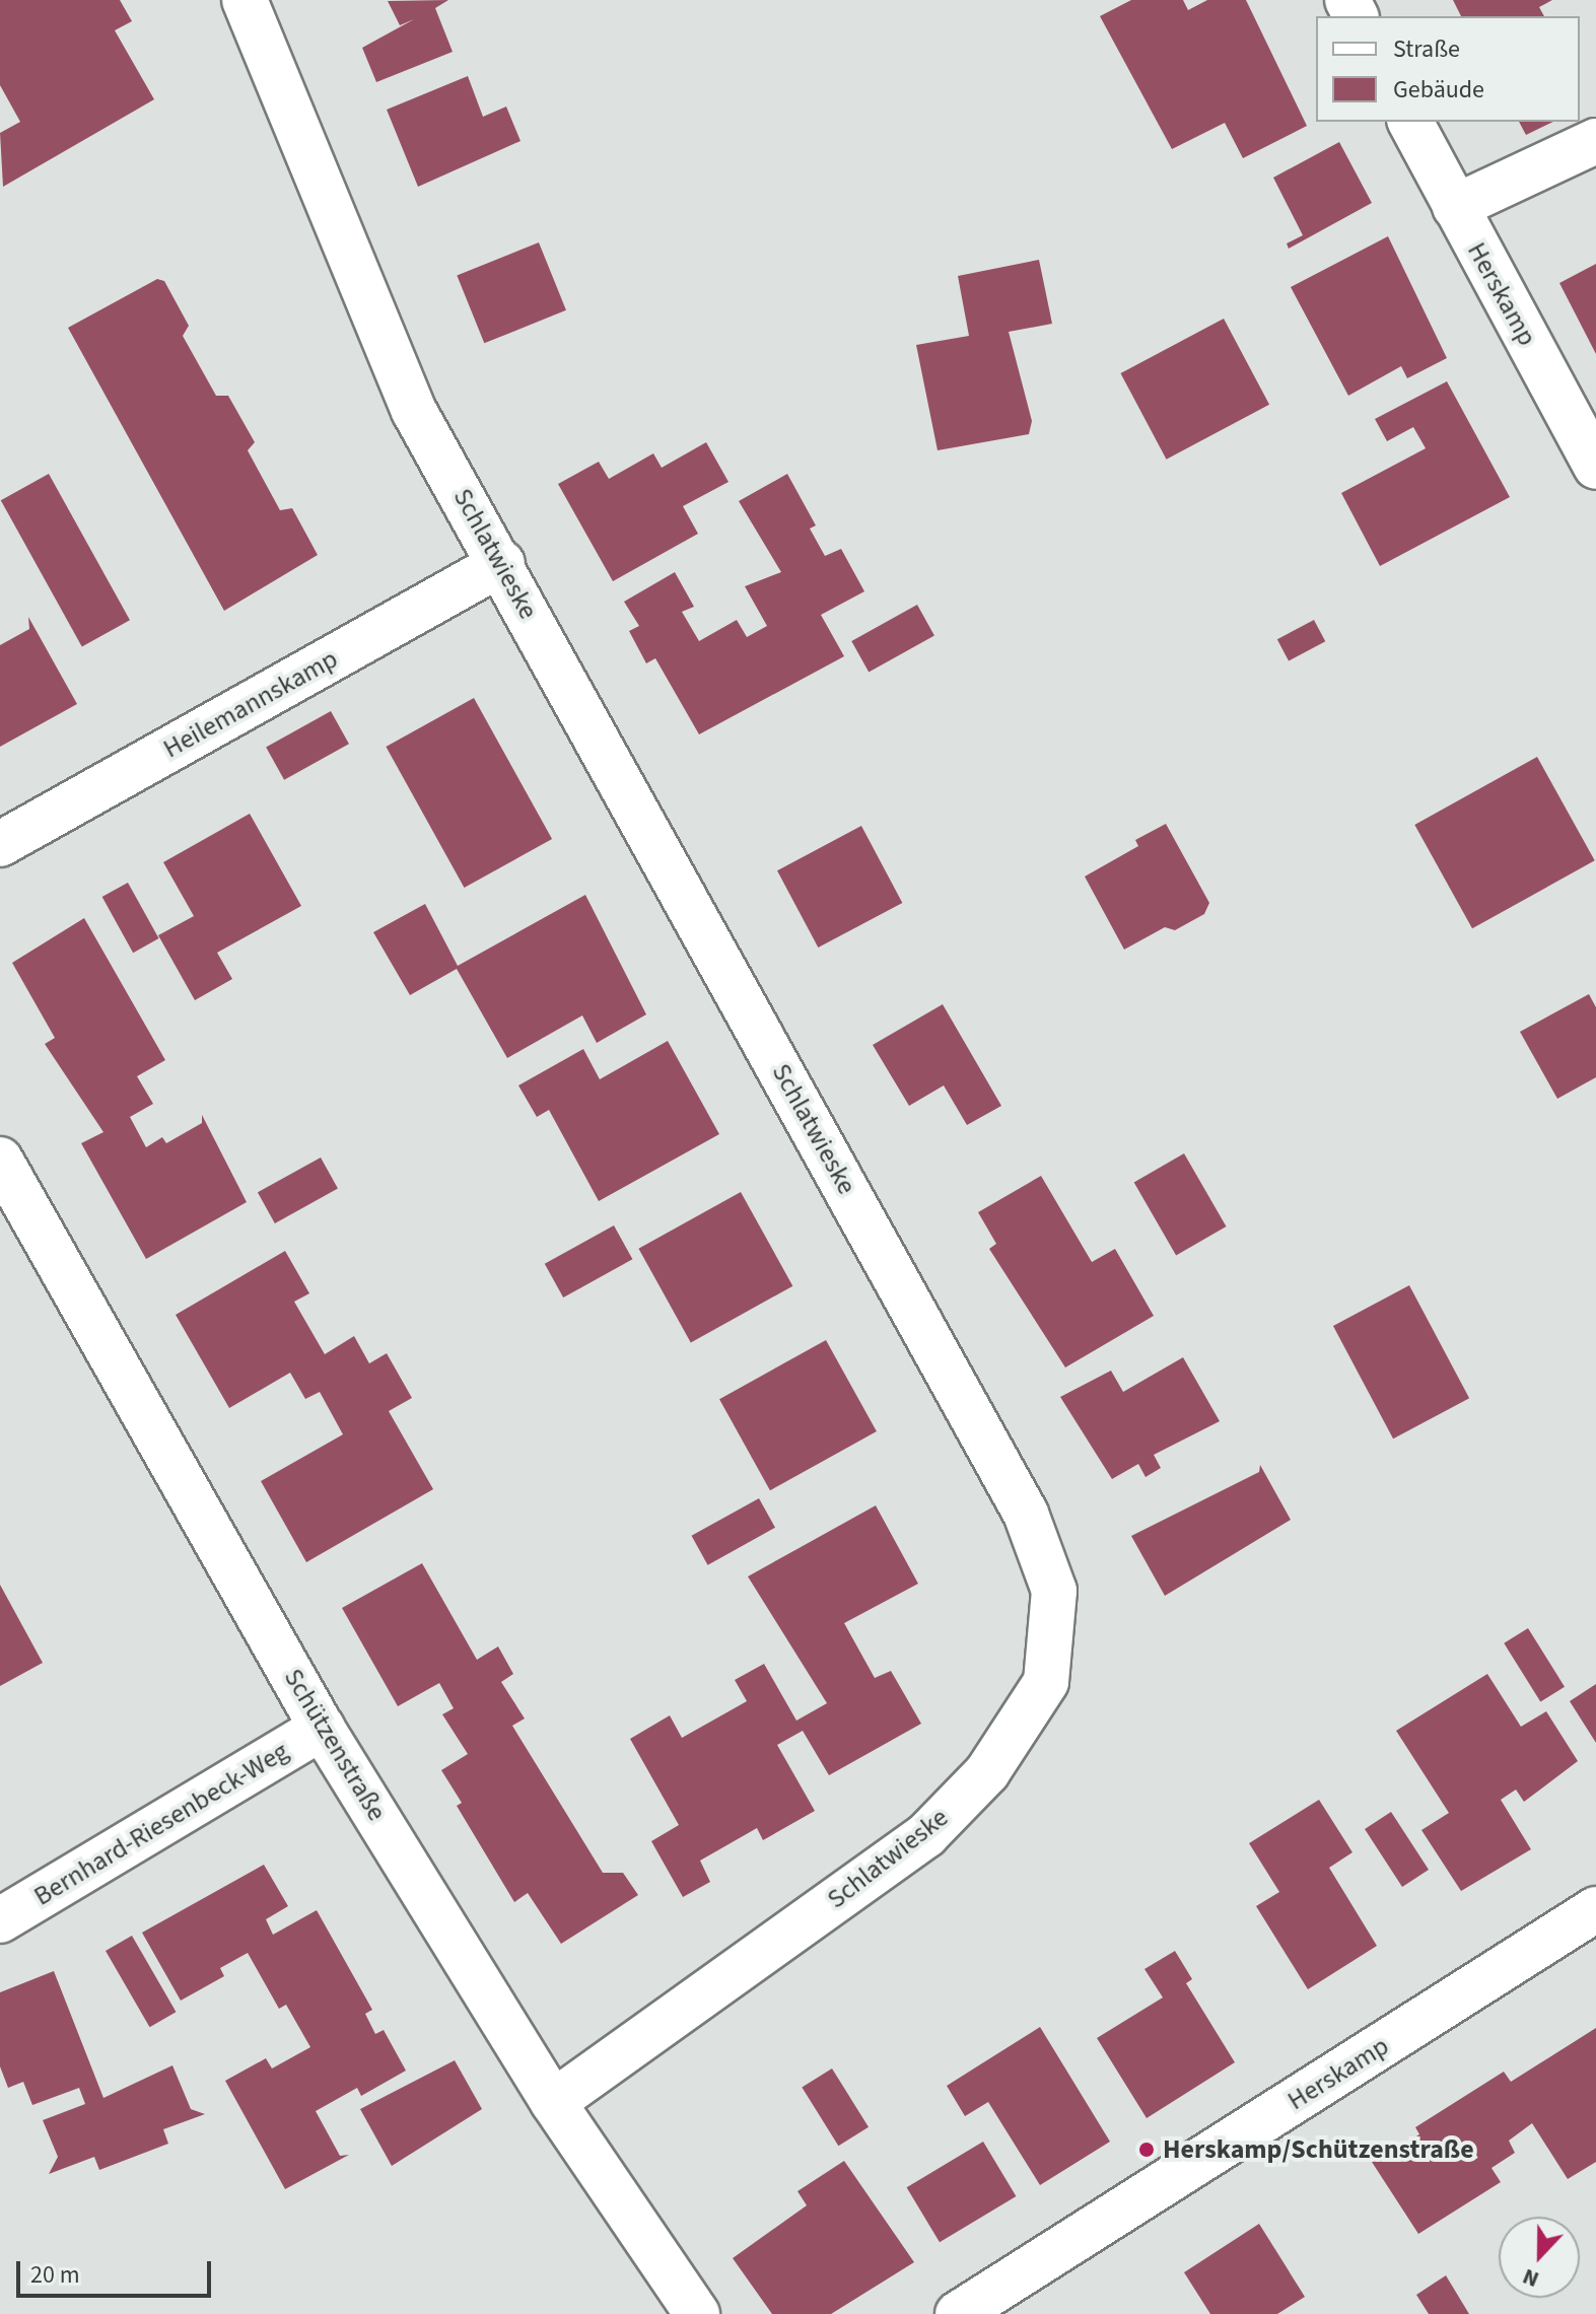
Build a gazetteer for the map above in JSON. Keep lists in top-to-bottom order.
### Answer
{
  "streets": {
    "street": [
      "Herskamp",
      "Schlatwieske",
      "Heilemannskamp",
      "Schützenstraße",
      "Bernhard-Riesenbeck-Weg"
    ]
  },
  "crossings": [
    ["Schlatwieske", "Heilemannskamp"],
    ["Schlatwieske", "Schützenstraße"],
    ["Schützenstraße", "Bernhard-Riesenbeck-Weg"]
  ],
  "places": ["Herskamp/Schützenstraße"],
  "legend": ["Straße", "Gebäude"],
  "scale_bar": "20 m",
  "north": "bottom"
}
